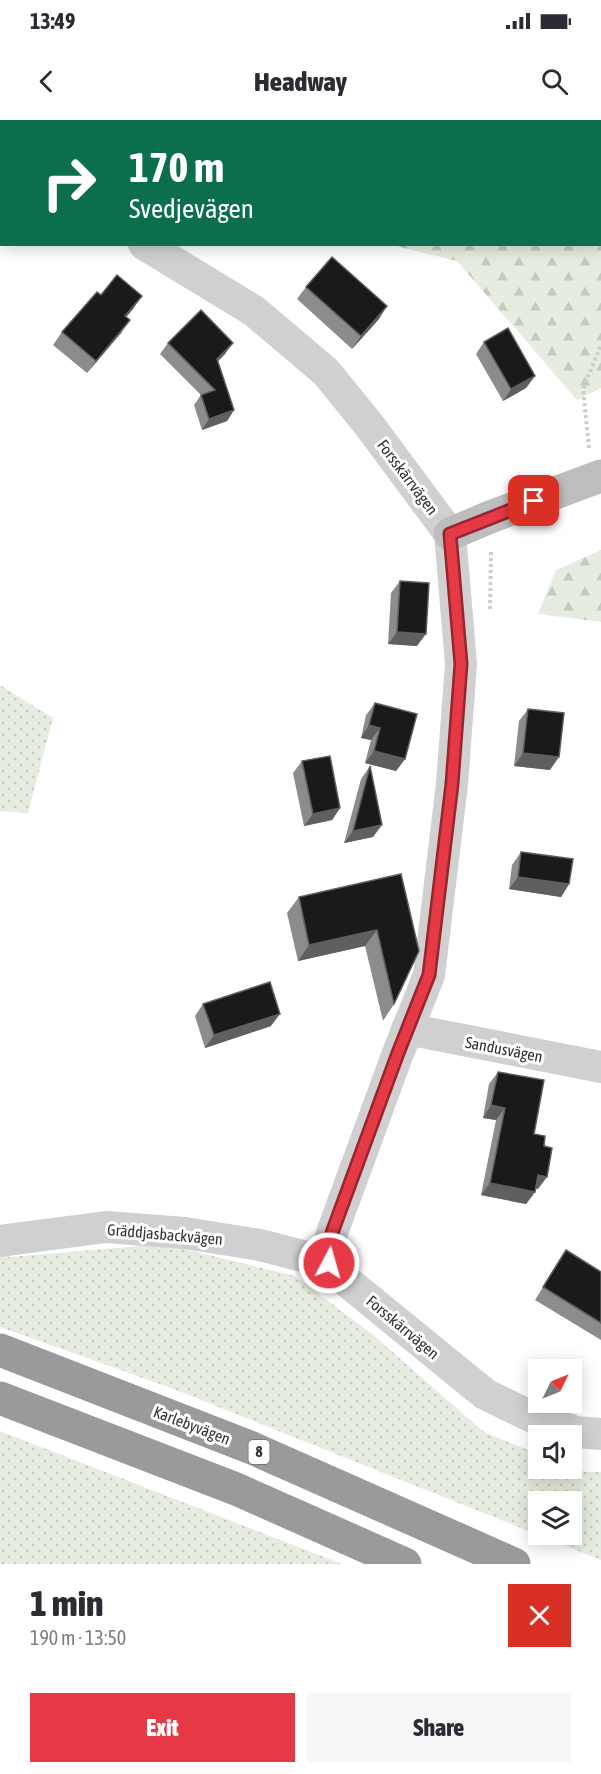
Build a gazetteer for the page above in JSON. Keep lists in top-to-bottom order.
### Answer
{
  "streets": {
    "highway": ["Karlebyvägen", "8"],
    "street": ["Forsskärrvägen", "Sandusvägen", "Gräddjasbackvägen"]
  },
  "crossings": [
    ["Forsskärrvägen", "Gräddjasbackvägen"]
  ],
  "north": "top right",
  "page": {
    "status": "13:49",
    "header": "Headway",
    "turn": ["170 m", "Svedjevägen"],
    "heading": ["1 min", "190 m · 13:50"],
    "buttons": ["Exit", "Share"]
  }
}
